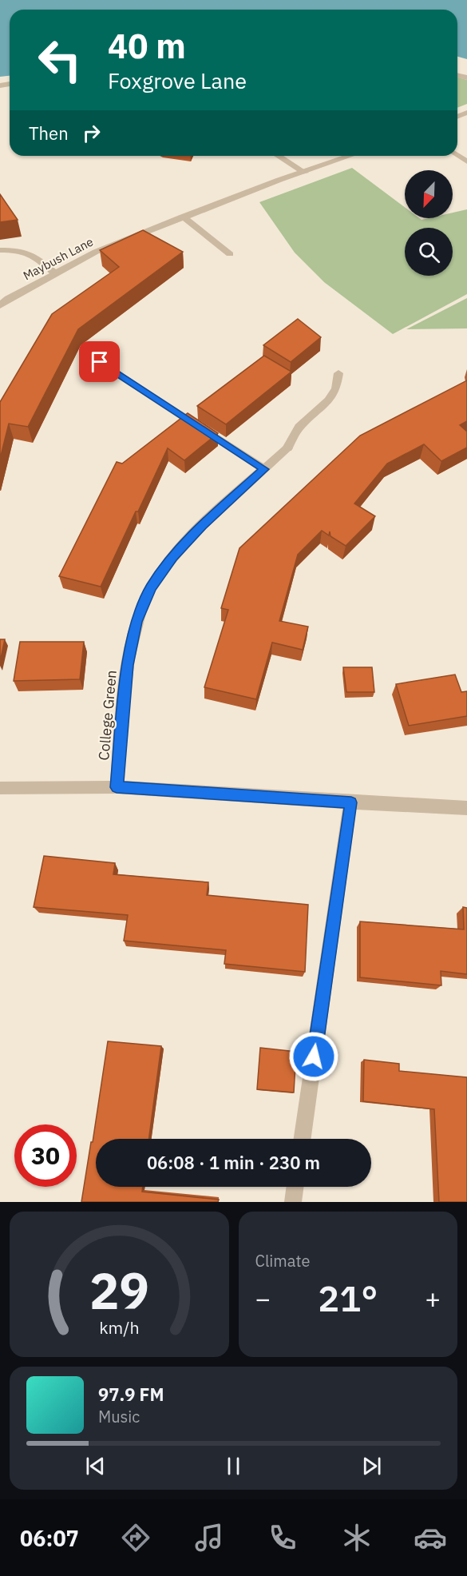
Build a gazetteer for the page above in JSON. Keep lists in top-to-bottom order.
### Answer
{
  "streets": {
    "street": ["Maybush Lane", "College Green"]
  },
  "north": "bottom left",
  "page": {
    "turn": ["40 m", "Foxgrove Lane"],
    "then": "Then",
    "limit": "30",
    "trip": "06:08 · 1 min · 230 m",
    "tile": "Climate",
    "heat": ["−", "21°", "+"],
    "song": ["97.9 FM", "Music"],
    "tabs": "06:07",
    "gauge": ["29", "km/h"]
  }
}
